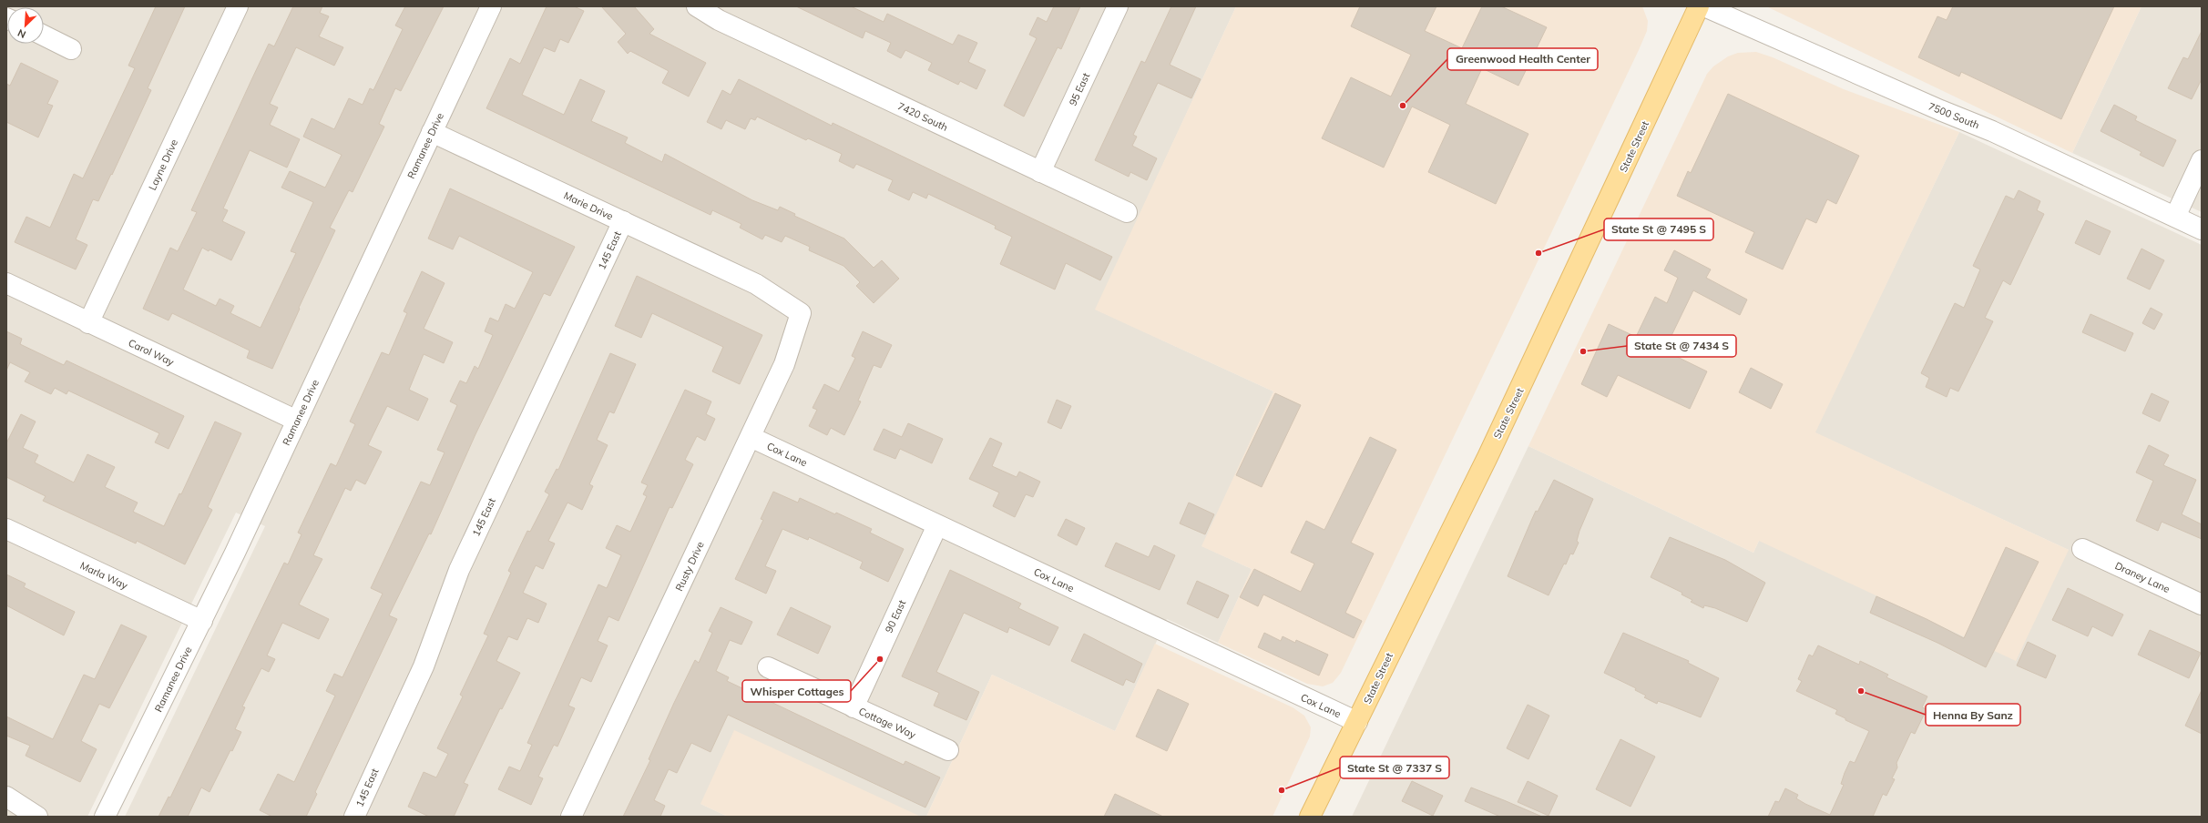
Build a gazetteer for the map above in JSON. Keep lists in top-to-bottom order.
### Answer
{
  "streets": {
    "main road": ["State Street"],
    "street": [
      "95 East",
      "7500 South",
      "7420 South",
      "Ramanee Drive",
      "Layne Drive",
      "Marie Drive",
      "145 East",
      "Carol Way",
      "Cox Lane",
      "Rusty Drive",
      "Marla Way",
      "Draney Lane",
      "90 East",
      "Cottage Way"
    ]
  },
  "crossings": [
    ["95 East", "7420 South"],
    ["Ramanee Drive", "Marie Drive"],
    ["Ramanee Drive", "Carol Way"],
    ["Ramanee Drive", "Marla Way"],
    ["State Street", "Cox Lane"],
    ["Layne Drive", "Carol Way"],
    ["Marie Drive", "145 East"],
    ["Marie Drive", "Rusty Drive"],
    ["Cox Lane", "Rusty Drive"],
    ["Cox Lane", "90 East"],
    ["90 East", "Cottage Way"]
  ],
  "places": [
    "Greenwood Health Center",
    "State St @ 7495 S",
    "State St @ 7434 S",
    "Whisper Cottages",
    "Henna By Sanz",
    "State St @ 7337 S"
  ],
  "north": "bottom left"
}
